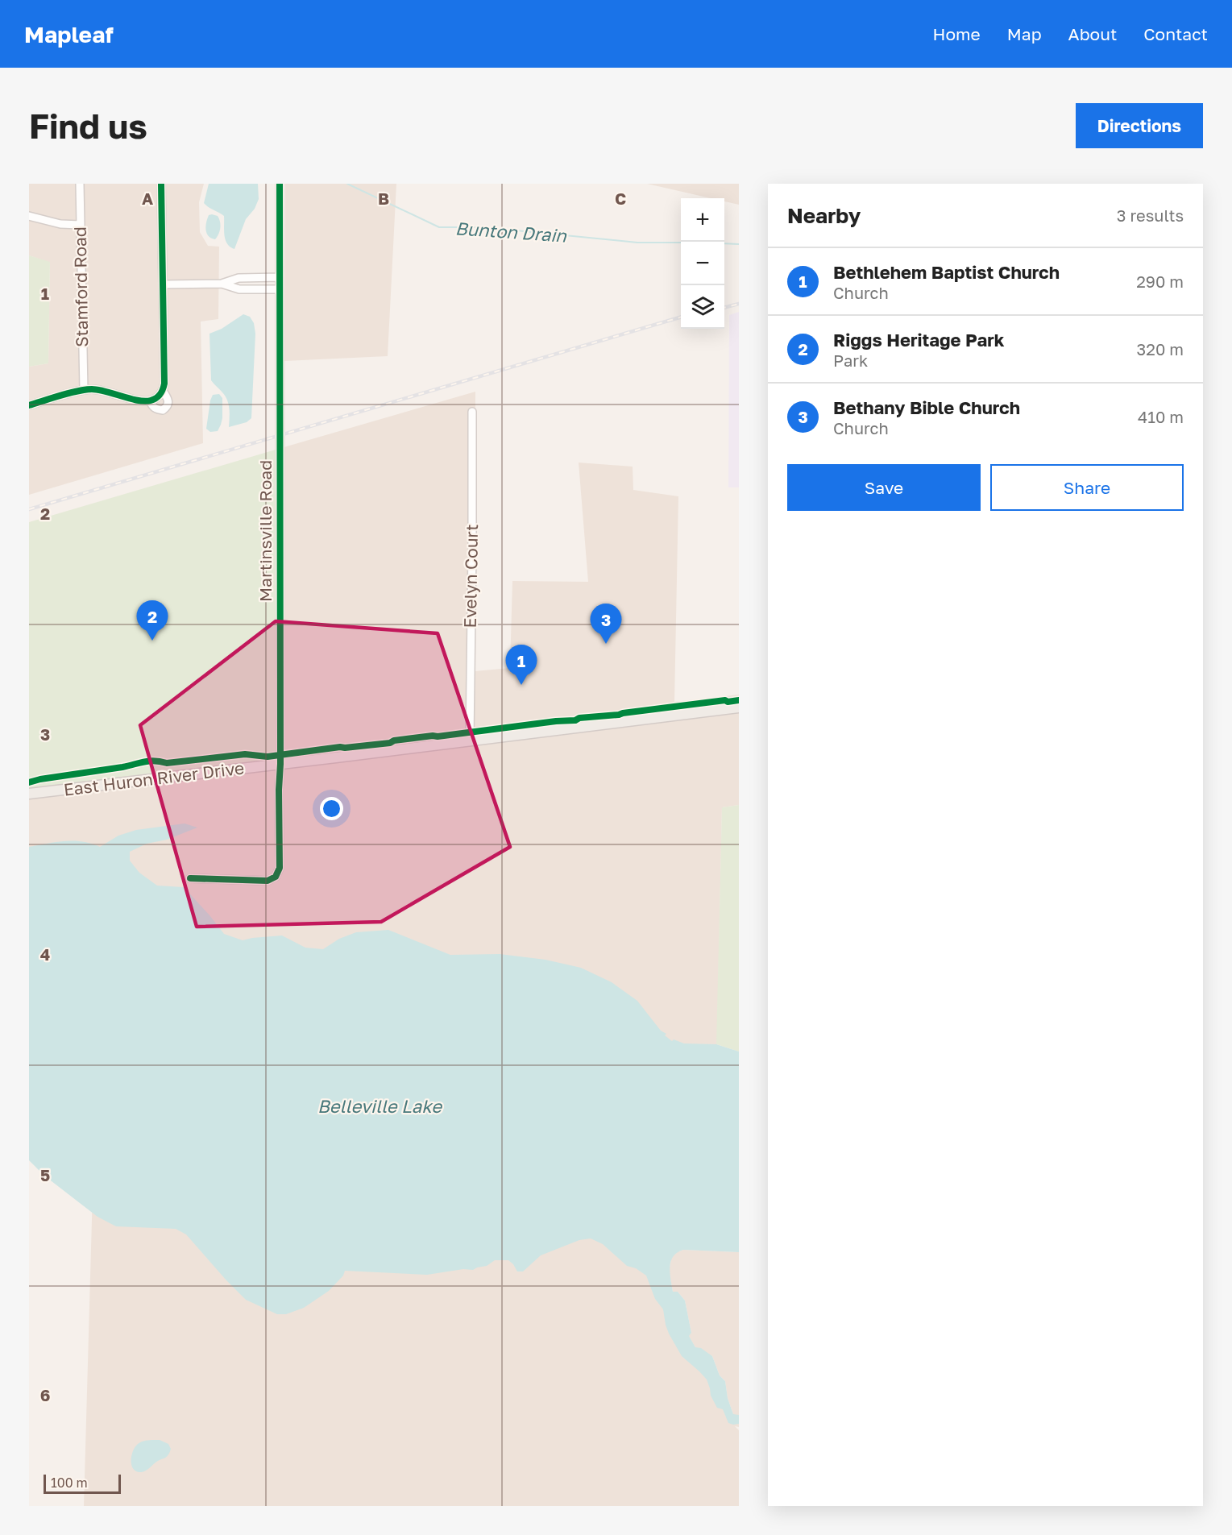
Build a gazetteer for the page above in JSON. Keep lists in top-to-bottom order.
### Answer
{
  "streets": {
    "main road": ["East Huron River Drive"],
    "street": ["Stamford Road", "Martinsville Road", "Evelyn Court"]
  },
  "crossings": [
    ["Martinsville Road", "East Huron River Drive"],
    ["Evelyn Court", "East Huron River Drive"]
  ],
  "water": ["Bunton Drain", "Belleville Lake"],
  "scale_bar": "100 m",
  "page": {
    "header": "Mapleaf",
    "nav": [
      "Home",
      "Map",
      "About",
      "Contact"
    ],
    "buttons": [
      "Directions",
      ["Save", "Share"]
    ],
    "title": "Find us",
    "heading": ["Nearby", "3 results"],
    "map_buttons": ["+", "−"],
    "list": [
      {
        "mark": "1",
        "name": "Bethlehem Baptist Church",
        "note": "Church",
        "value": "290 m"
      },
      {
        "mark": "2",
        "name": "Riggs Heritage Park",
        "note": "Park",
        "value": "320 m"
      },
      {
        "mark": "3",
        "name": "Bethany Bible Church",
        "note": "Church",
        "value": "410 m"
      }
    ],
    "pins": ["2", "3", "1"],
    "scale": "100 m"
  },
  "grid": {
    "columns": ["A", "B", "C"],
    "rows": [
      "1",
      "2",
      "3",
      "4",
      "5",
      "6"
    ]
  }
}
